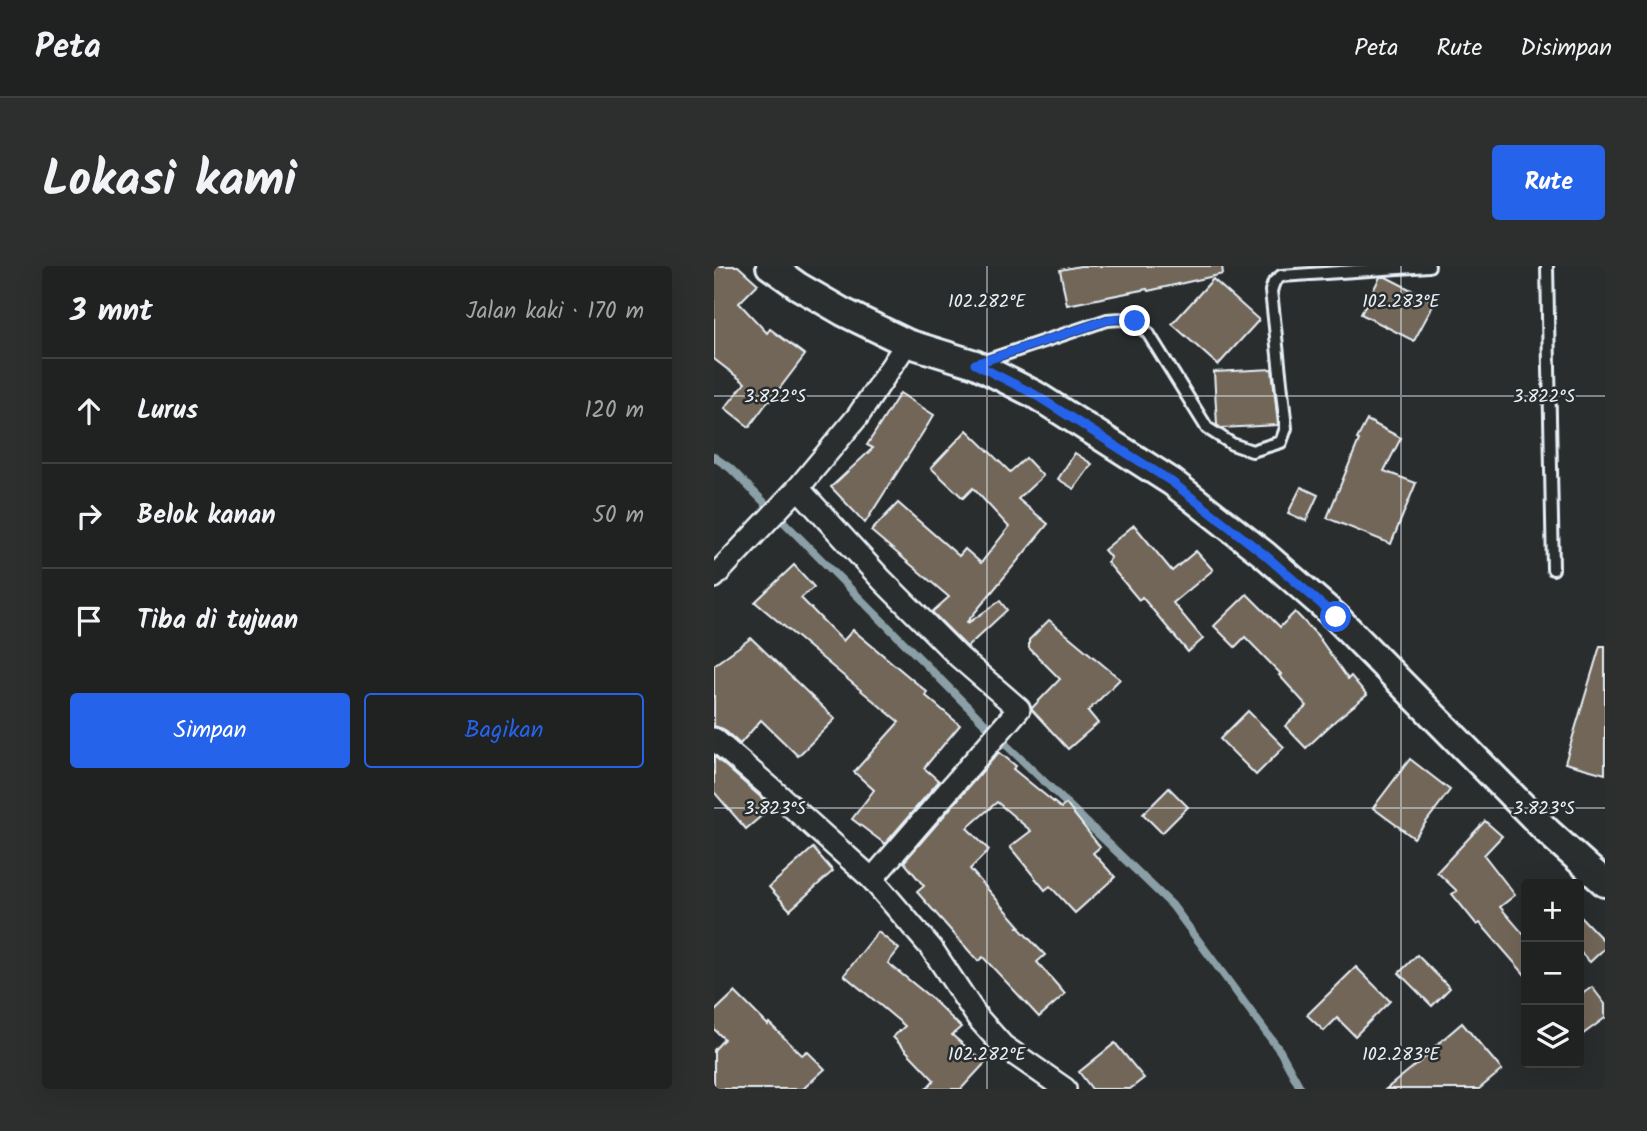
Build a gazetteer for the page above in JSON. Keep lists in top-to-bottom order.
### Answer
{
  "page": {
    "header": "Peta",
    "nav": ["Peta", "Rute", "Disimpan"],
    "title": "Lokasi kami",
    "buttons": [
      "Rute",
      ["Simpan", "Bagikan"]
    ],
    "heading": ["3 mnt", "Jalan kaki · 170 m"],
    "list": [
      ["Lurus", "120 m"],
      ["Belok kanan", "50 m"],
      "Tiba di tujuan"
    ],
    "map_buttons": ["+", "−"]
  },
  "coordinates": [
    "102.282°E",
    "102.283°E",
    "3.822°S",
    "3.823°S"
  ]
}
